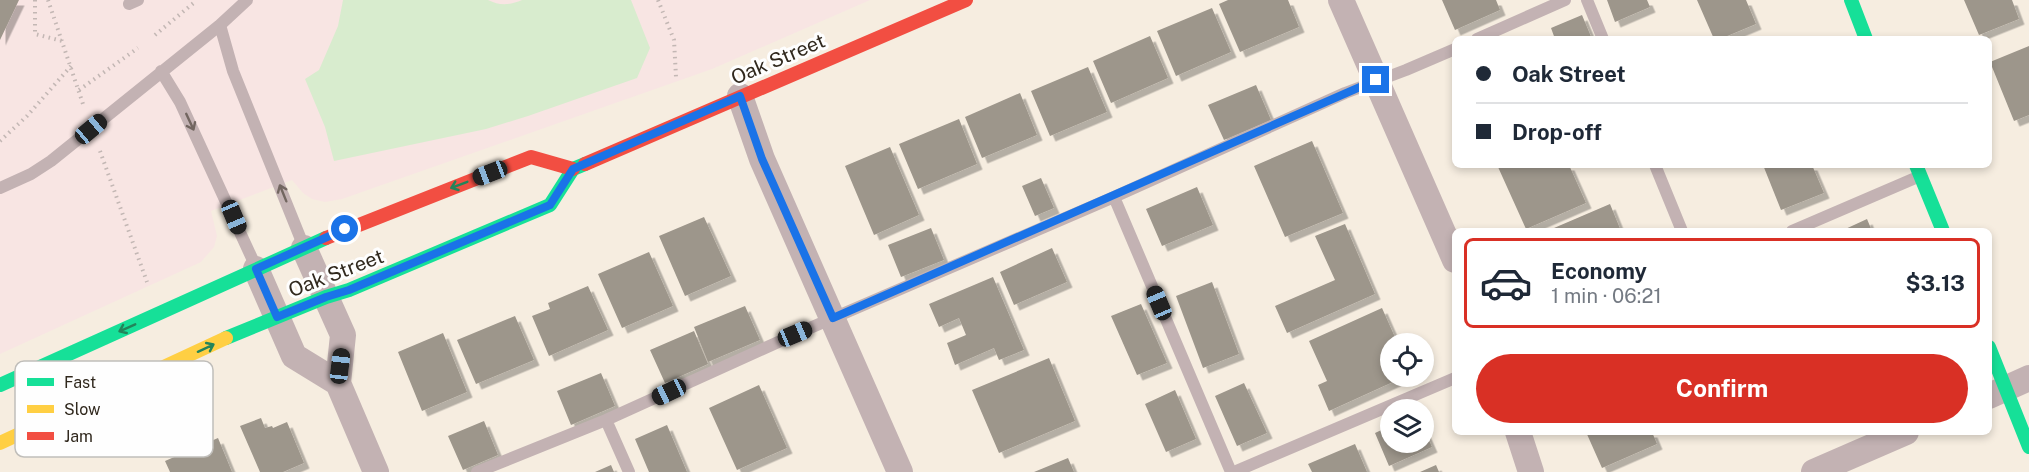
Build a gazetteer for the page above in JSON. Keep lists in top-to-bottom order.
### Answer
{
  "streets": {
    "main road": ["Oak Street"]
  },
  "legend": ["Fast", "Slow", "Jam"],
  "page": {
    "banner": ["Oak Street", "Drop-off"],
    "list": [
      {
        "name": "Economy",
        "note": "1 min · 06:21",
        "value": "$3.13"
      }
    ],
    "buttons": "Confirm"
  }
}
